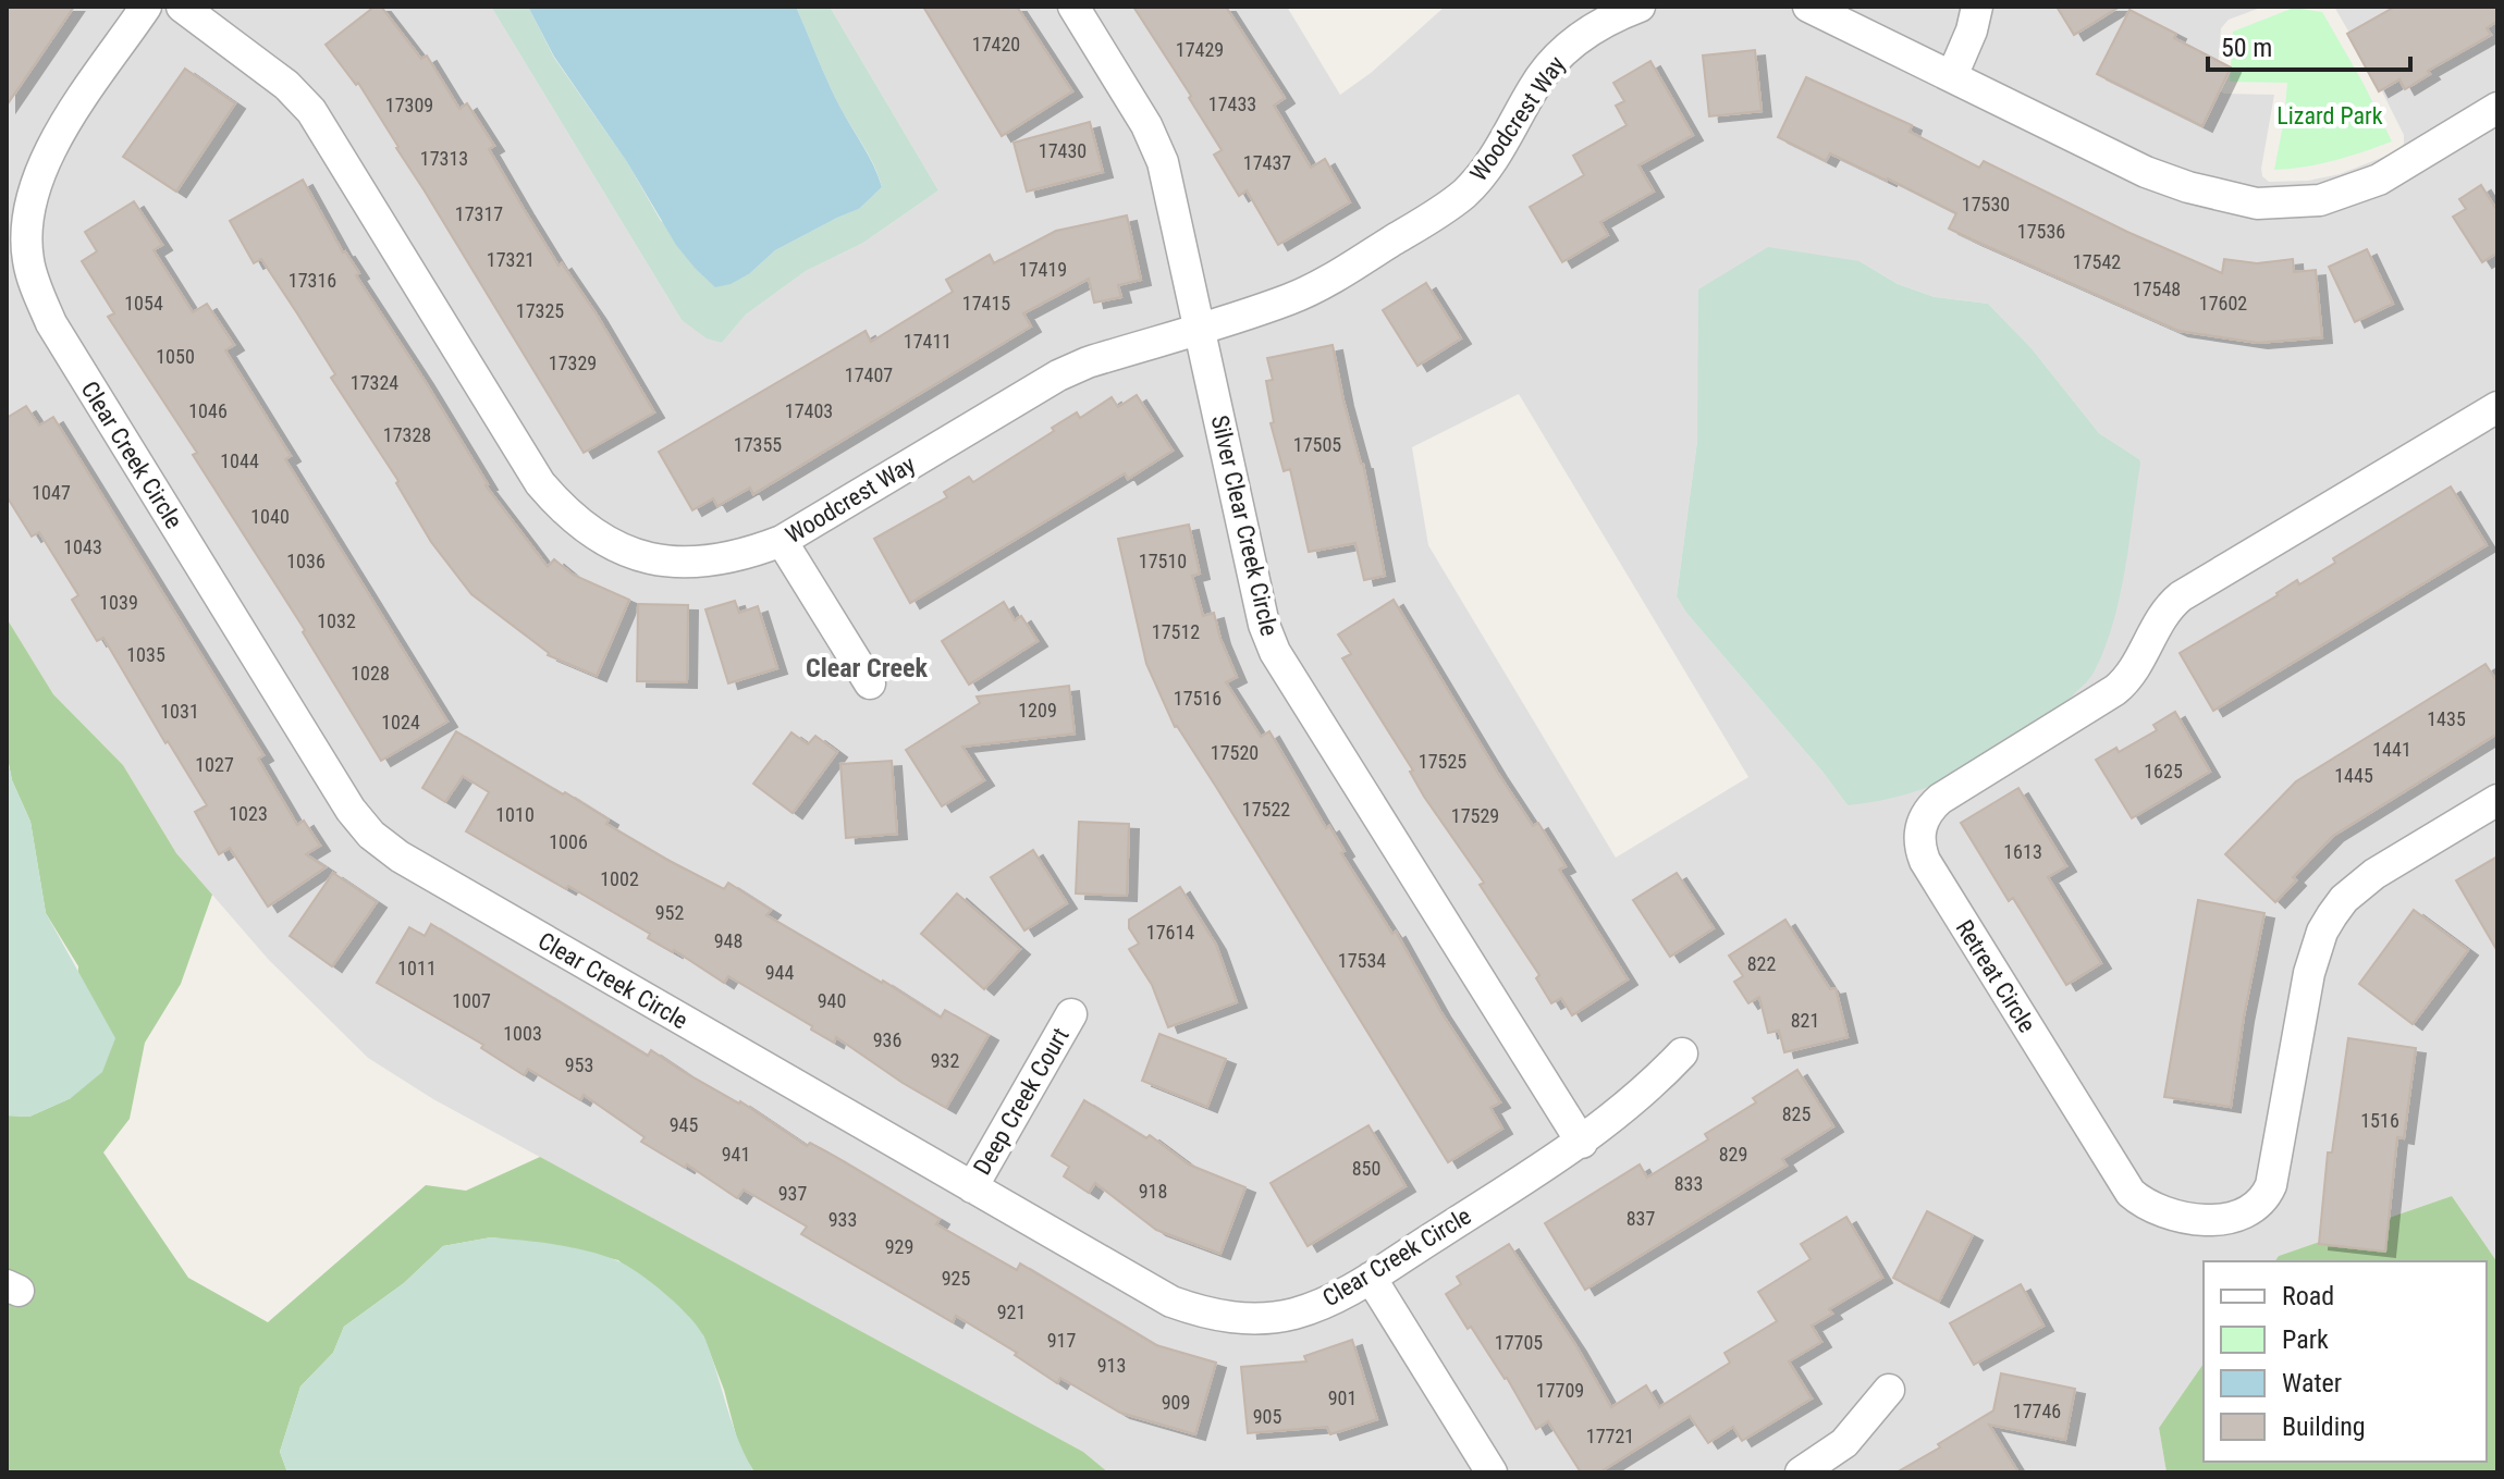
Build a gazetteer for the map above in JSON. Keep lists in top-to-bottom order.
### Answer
{
  "streets": {
    "street": [
      "Woodcrest Way",
      "Clear Creek Circle",
      "Silver Clear Creek Circle",
      "Retreat Circle",
      "Deep Creek Court"
    ]
  },
  "crossings": [
    ["Woodcrest Way", "Silver Clear Creek Circle"],
    ["Clear Creek Circle", "Silver Clear Creek Circle"],
    ["Clear Creek Circle", "Deep Creek Court"]
  ],
  "districts": ["Clear Creek"],
  "parks": ["Lizard Park"],
  "house_numbers": [
    "17420",
    "17429",
    "17433",
    "17309",
    "17430",
    "17313",
    "17437",
    "17530",
    "17317",
    "17536",
    "17321",
    "17542",
    "17419",
    "17316",
    "17548",
    "1054",
    "17415",
    "17602",
    "17325",
    "17411",
    "1050",
    "17329",
    "17407",
    "17324",
    "1046",
    "17403",
    "17328",
    "17355",
    "17505",
    "1044",
    "1047",
    "1040",
    "1043",
    "1036",
    "17510",
    "1039",
    "1032",
    "17512",
    "1035",
    "1028",
    "17516",
    "1209",
    "1031",
    "1435",
    "1024",
    "1441",
    "17520",
    "17525",
    "1027",
    "1625",
    "1445",
    "17522",
    "1023",
    "1010",
    "17529",
    "1006",
    "1613",
    "1002",
    "952",
    "17614",
    "948",
    "17534",
    "822",
    "1011",
    "944",
    "1007",
    "940",
    "821",
    "1003",
    "936",
    "932",
    "953",
    "825",
    "1516",
    "945",
    "941",
    "829",
    "850",
    "833",
    "918",
    "937",
    "837",
    "933",
    "929",
    "925",
    "921",
    "917",
    "17705",
    "913",
    "17709",
    "901",
    "909",
    "17746",
    "905",
    "17721"
  ],
  "legend": [
    "Road",
    "Park",
    "Water",
    "Building"
  ],
  "scale_bar": "50 m"
}
